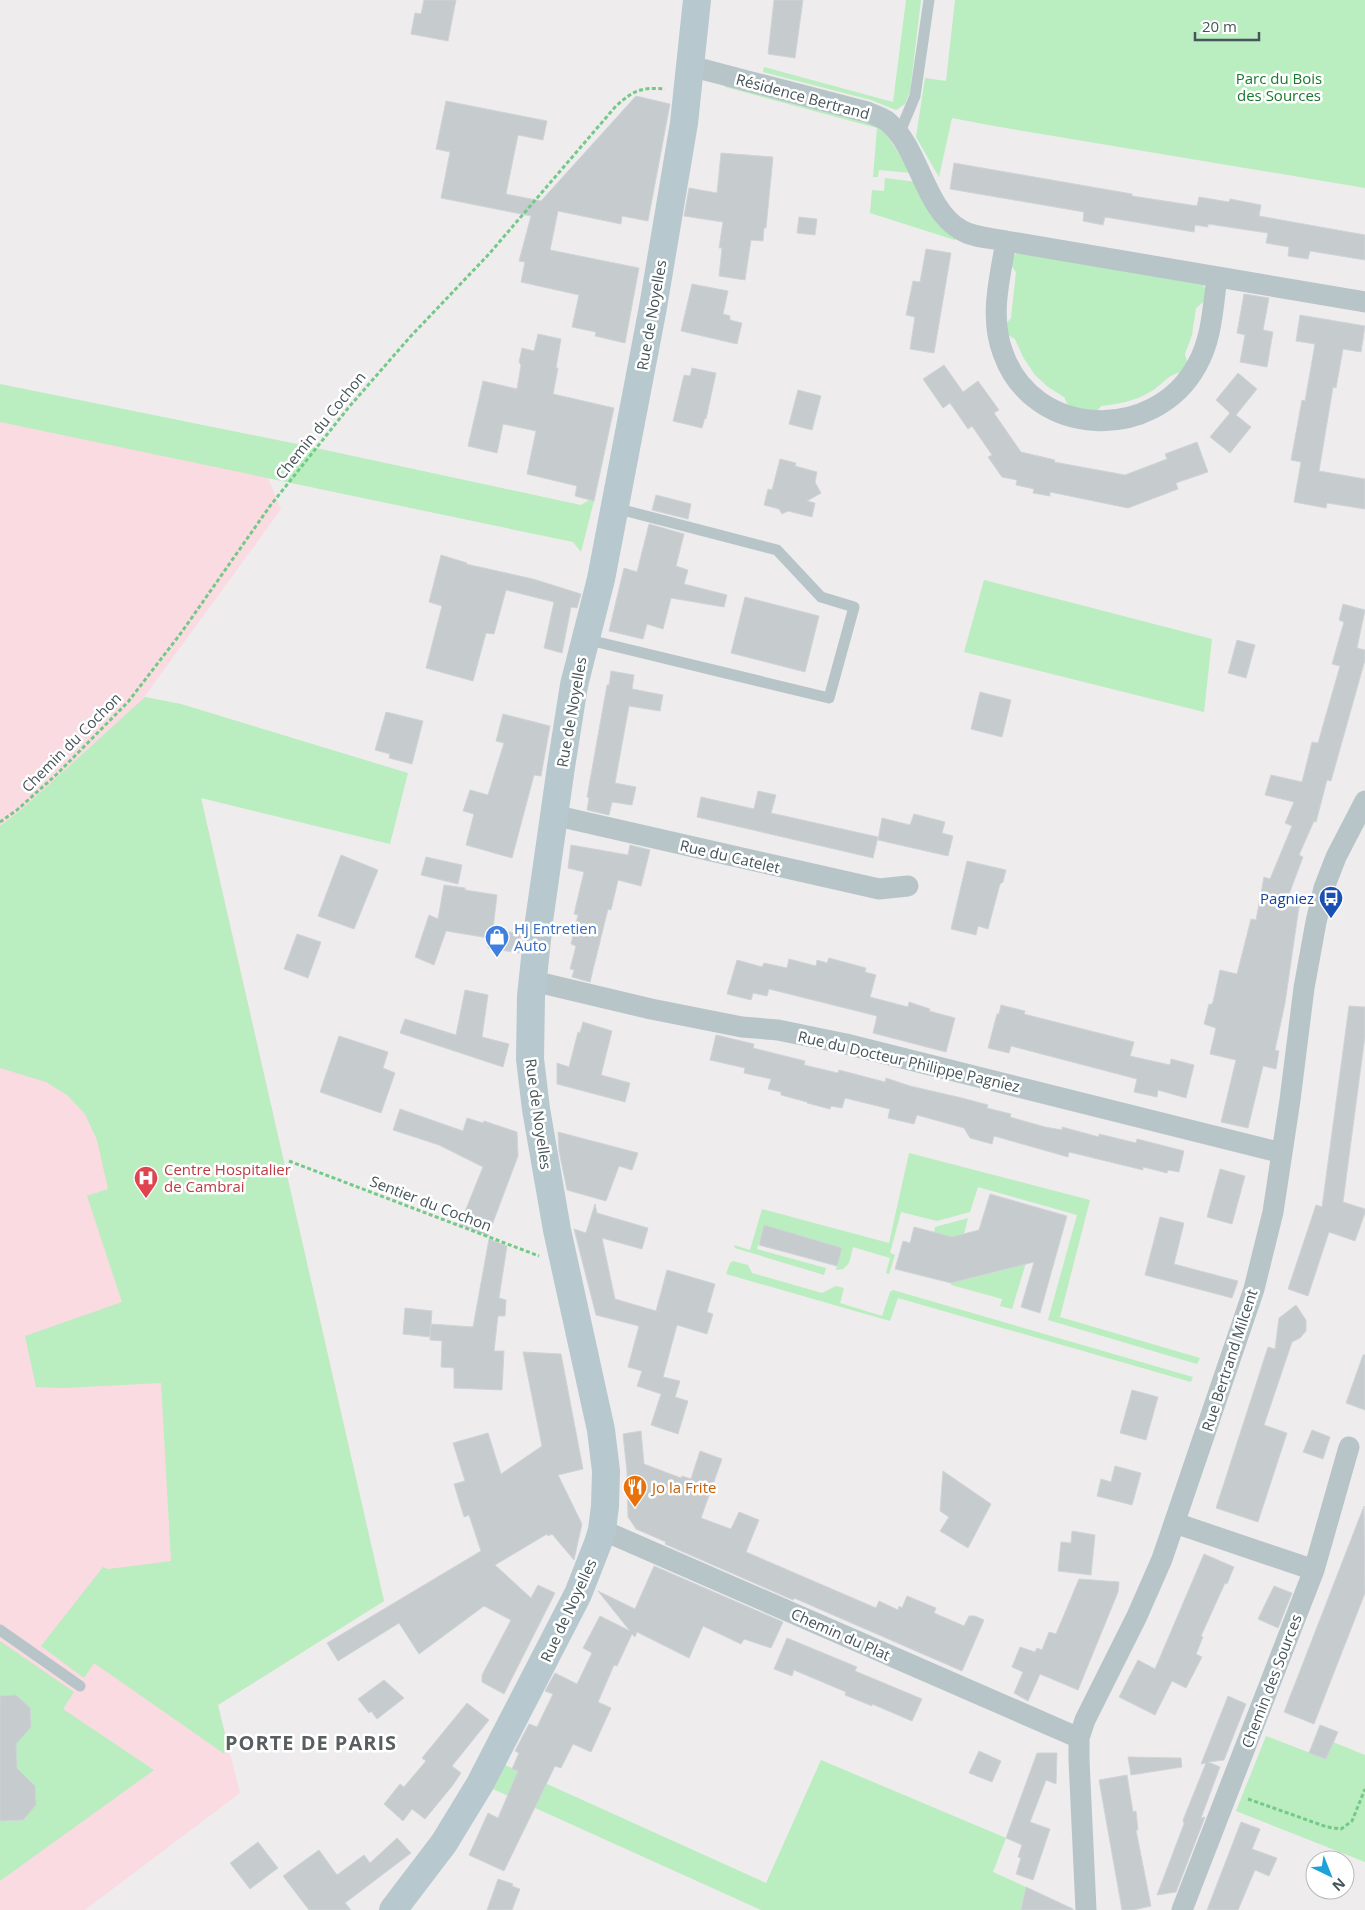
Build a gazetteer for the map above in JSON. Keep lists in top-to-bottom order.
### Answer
{
  "streets": {
    "street": [
      "Résidence Bertrand",
      "Rue de Noyelles",
      "Rue du Catelet",
      "Rue du Docteur Philippe Pagniez",
      "Rue Bertrand Milcent",
      "Chemin du Plat",
      "Chemin des Sources"
    ],
    "path": ["Chemin du Cochon", "Sentier du Cochon"]
  },
  "crossings": [
    ["Résidence Bertrand", "Rue de Noyelles"],
    ["Résidence Bertrand", "Chemin du Cochon"],
    ["Rue de Noyelles", "Chemin du Cochon"],
    ["Rue de Noyelles", "Rue du Catelet"],
    ["Rue de Noyelles", "Rue du Docteur Philippe Pagniez"],
    ["Rue de Noyelles", "Sentier du Cochon"],
    ["Rue de Noyelles", "Chemin du Plat"],
    ["Rue du Docteur Philippe Pagniez", "Rue Bertrand Milcent"],
    ["Rue Bertrand Milcent", "Chemin du Plat"]
  ],
  "districts": ["PORTE DE PARIS"],
  "parks": ["Parc du Bois des Sources"],
  "places": {
    "bus stop": ["Pagniez"],
    "shop": ["Hj Entretien Auto"],
    "hospital": ["Centre Hospitalier de Cambrai"],
    "restaurant": ["Jo la Frite"]
  },
  "scale_bar": "20 m",
  "north": "bottom right"
}
